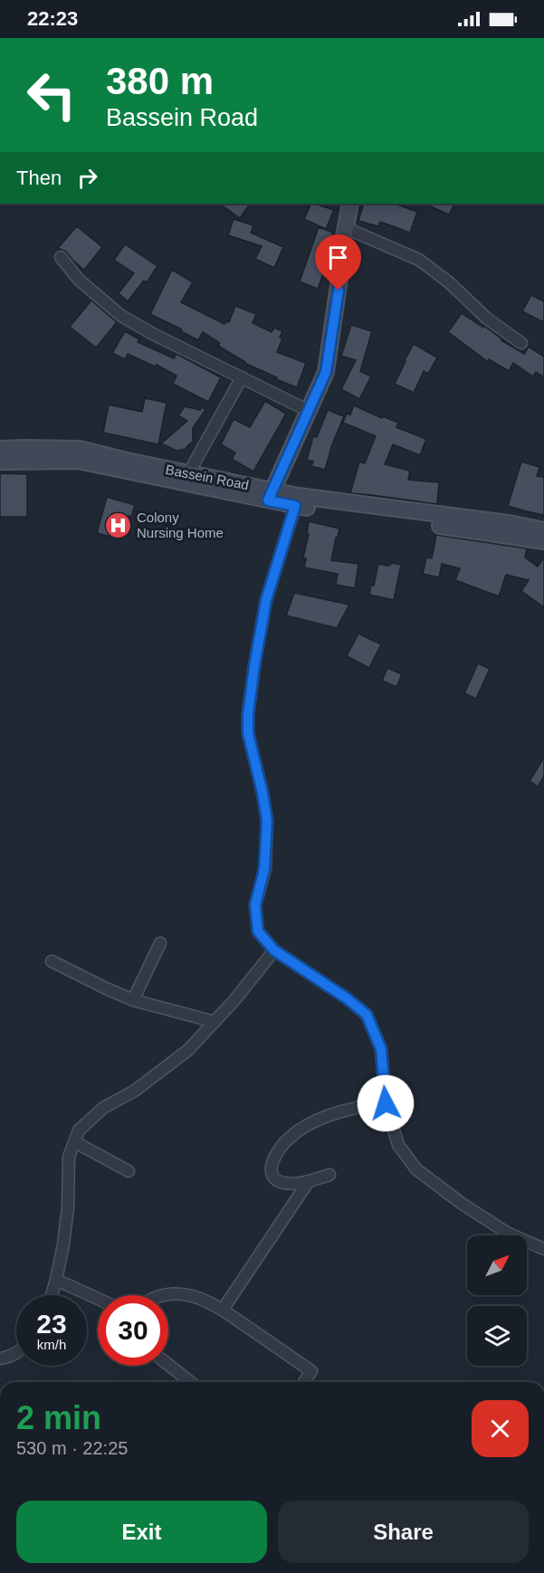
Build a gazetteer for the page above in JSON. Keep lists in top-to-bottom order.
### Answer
{
  "streets": {
    "main road": ["Bassein Road"]
  },
  "places": {
    "hospital": ["Colony Nursing Home"]
  },
  "north": "top right",
  "page": {
    "status": "22:23",
    "turn": ["380 m", "Bassein Road"],
    "then": "Then",
    "speed": "23 km/h",
    "limit": "30",
    "heading": ["2 min", "530 m · 22:25"],
    "buttons": ["Exit", "Share"]
  }
}
